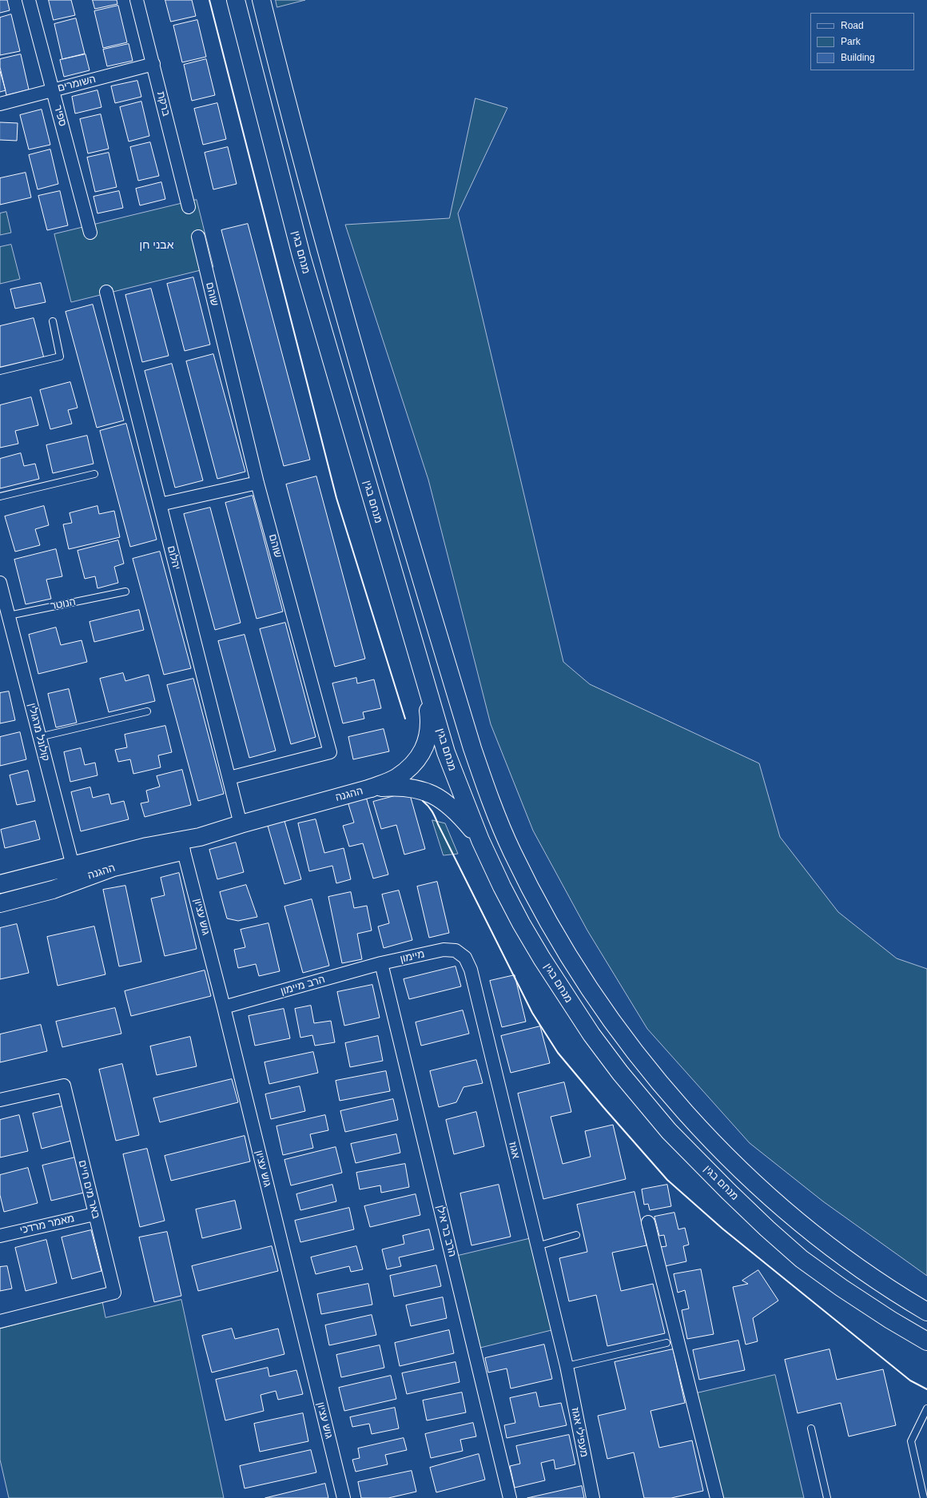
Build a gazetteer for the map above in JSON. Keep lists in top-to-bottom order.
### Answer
{
  "streets": {
    "main road": ["מנחם בגין", "ההגנה"],
    "street": [
      "השומרים",
      "ברקת",
      "ספיר",
      "שוהם",
      "יהלום",
      "קולונל מרגולין",
      "גוש עציון",
      "מיימון",
      "הרב מיימון",
      "אגוז",
      "באר מים חיים",
      "מאמר מרדכי",
      "הרב בר אילן",
      "מעפילי אגוז"
    ],
    "lane": ["הנוטר"]
  },
  "crossings": [
    ["השומרים", "ברקת"],
    ["השומרים", "ספיר"],
    ["שוהם", "יהלום"],
    ["יהלום", "ההגנה"],
    ["הנוטר", "קולונל מרגולין"],
    ["קולונל מרגולין", "ההגנה"],
    ["ההגנה", "גוש עציון"],
    ["גוש עציון", "הרב מיימון"],
    ["מיימון", "הרב מיימון"],
    ["מיימון", "אגוז"],
    ["מיימון", "הרב בר אילן"],
    ["הרב מיימון", "הרב בר אילן"],
    ["אגוז", "מעפילי אגוז"],
    ["באר מים חיים", "מאמר מרדכי"]
  ],
  "districts": ["אבני חן"],
  "legend": ["Road", "Park", "Building"]
}
